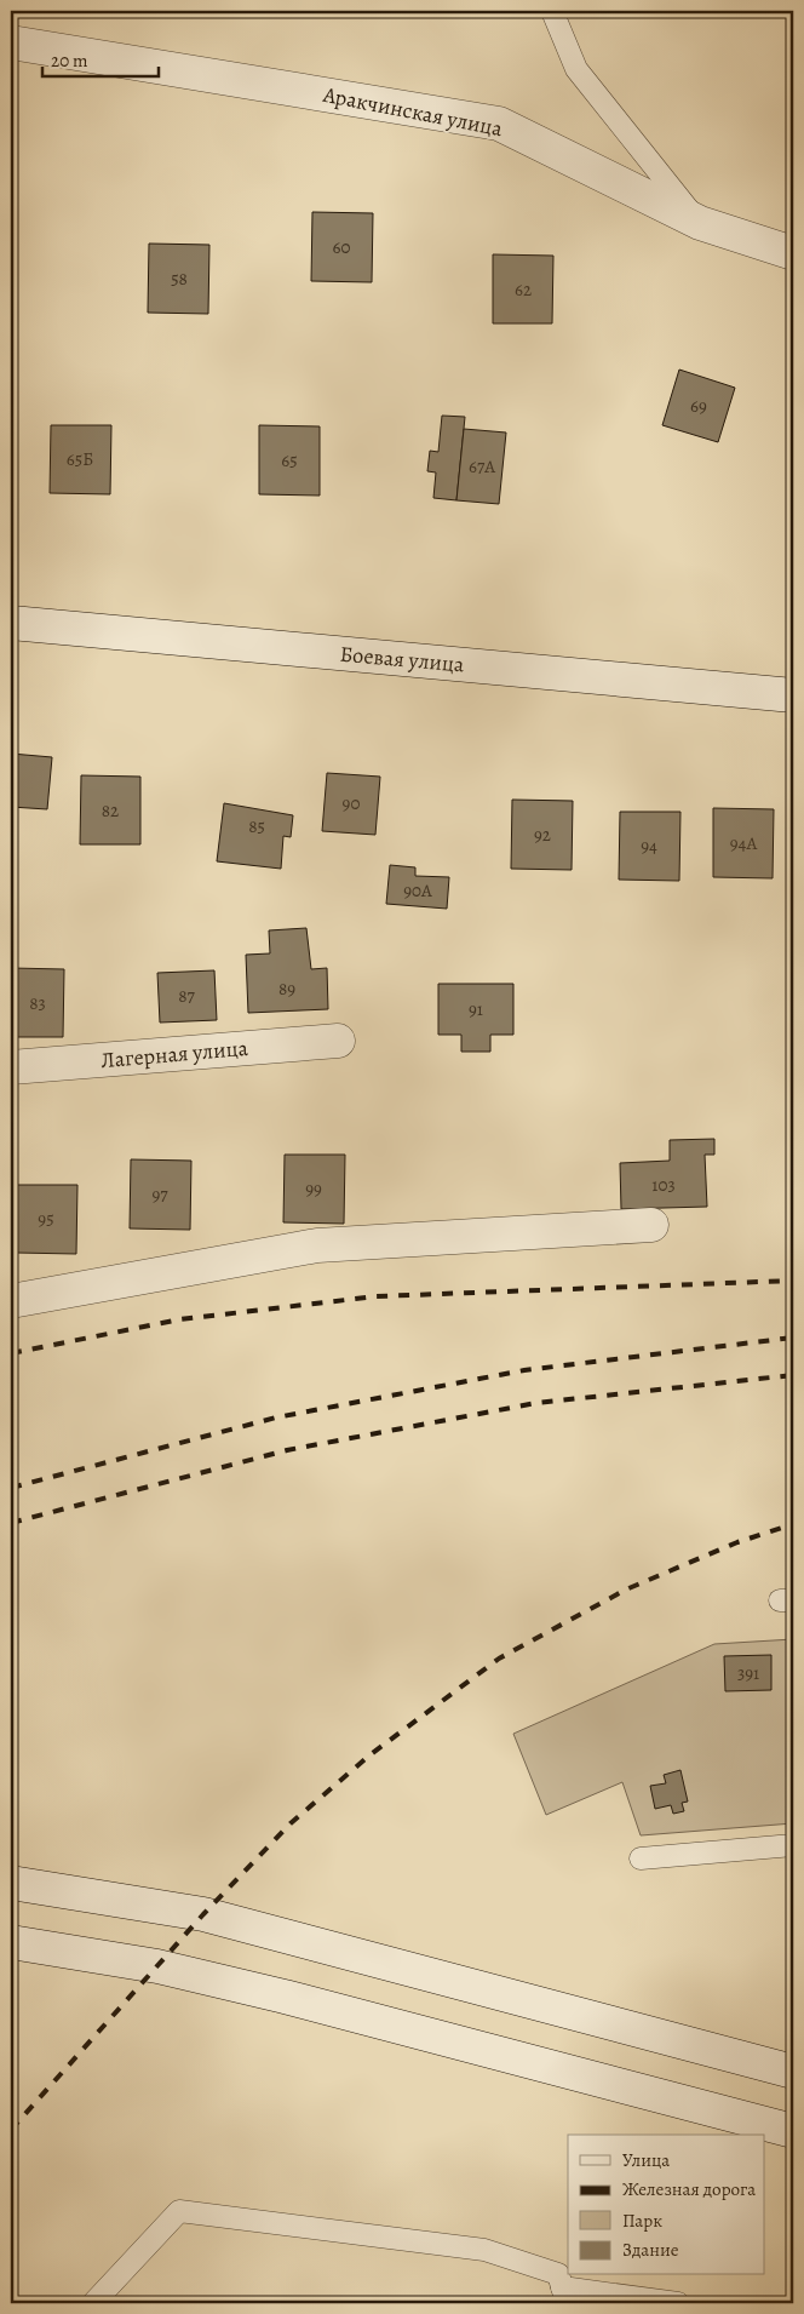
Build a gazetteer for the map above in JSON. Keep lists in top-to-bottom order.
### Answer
{
  "streets": {
    "main road": ["Аракчинская улица", "Боевая улица", "Лагерная улица"]
  },
  "house_numbers": [
    "60",
    "58",
    "62",
    "69",
    "65Б",
    "65",
    "67А",
    "90",
    "82",
    "85",
    "92",
    "94А",
    "94",
    "90А",
    "89",
    "87",
    "83",
    "91",
    "103",
    "99",
    "97",
    "95",
    "391"
  ],
  "legend": [
    "Улица",
    "Железная дорога",
    "Парк",
    "Здание"
  ],
  "scale_bar": "20 m"
}
